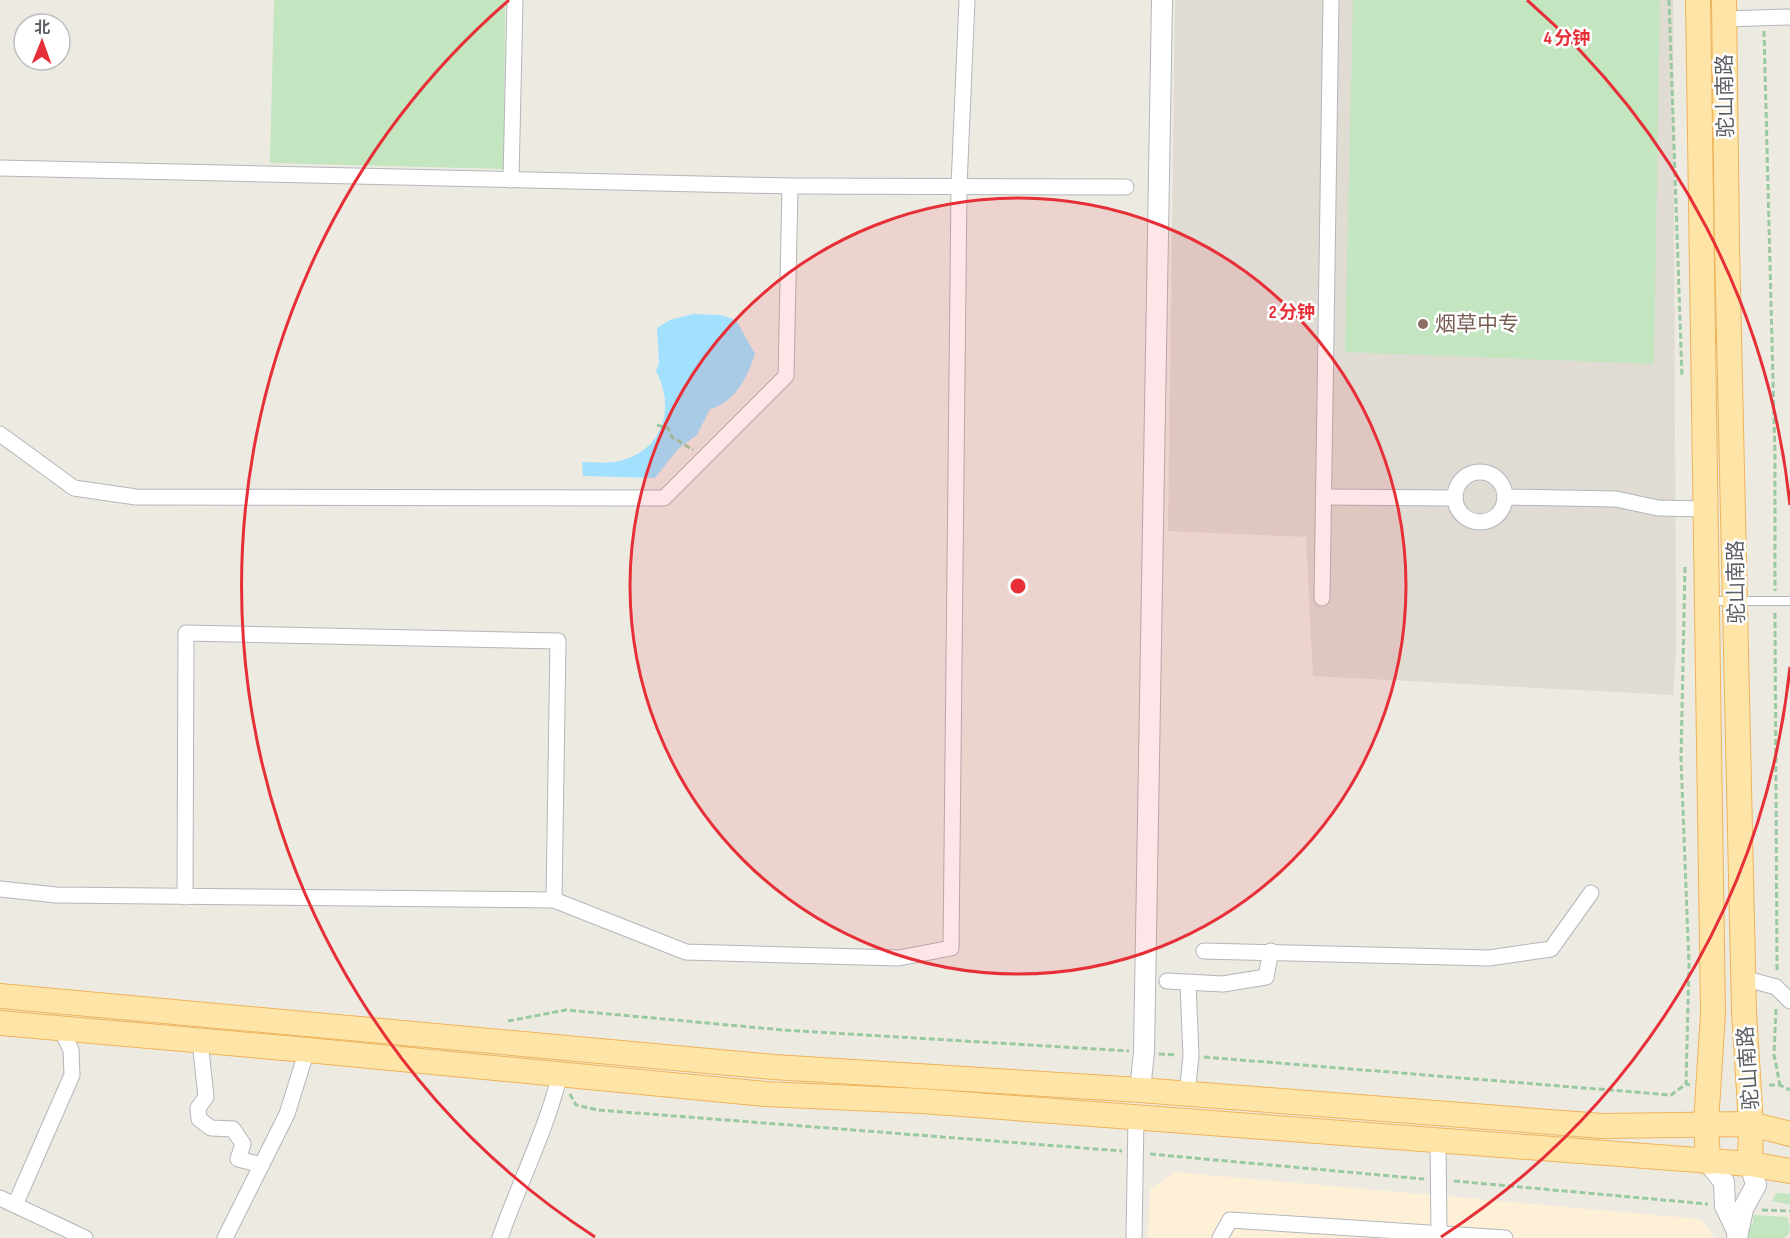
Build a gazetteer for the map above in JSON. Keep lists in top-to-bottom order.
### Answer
{
  "streets": {
    "main road": ["驼山南路"]
  },
  "places": ["烟草中专"],
  "north": "top",
  "rings": ["4 分钟", "2 分钟"]
}
